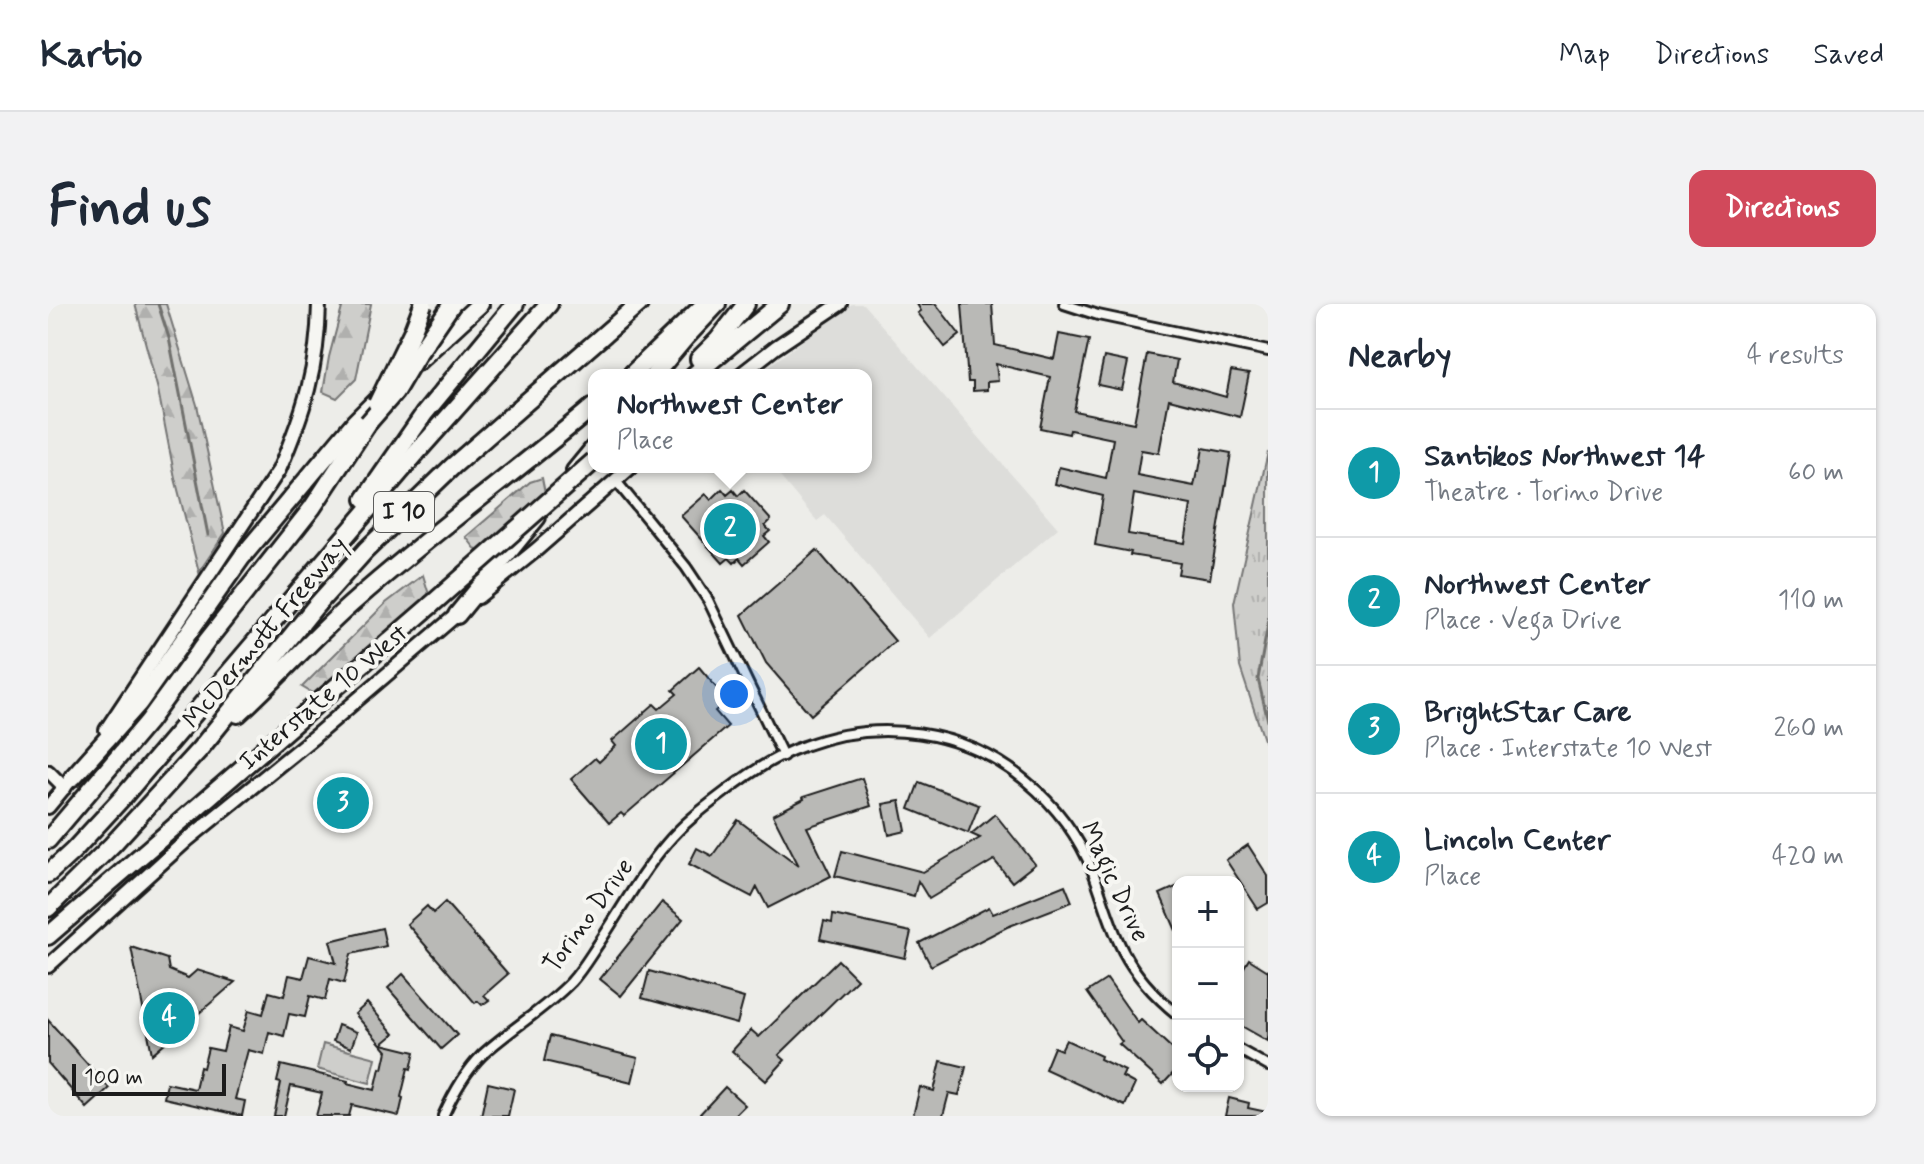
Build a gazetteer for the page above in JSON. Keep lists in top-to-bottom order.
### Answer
{
  "streets": {
    "highway": ["I 10", "McDermott Freeway"],
    "main road": ["Interstate 10 West"],
    "street": ["Magic Drive", "Torino Drive"]
  },
  "crossings": [
    ["Magic Drive", "Torino Drive"]
  ],
  "scale_bar": "100 m",
  "page": {
    "header": "Kartio",
    "nav": ["Map", "Directions", "Saved"],
    "buttons": "Directions",
    "title": "Find us",
    "heading": ["Nearby", "4 results"],
    "popup": ["Northwest Center", "Place"],
    "list": [
      {
        "mark": "1",
        "name": "Santikos Northwest 14",
        "note": "Theatre · Torino Drive",
        "value": "60 m"
      },
      {
        "mark": "2",
        "name": "Northwest Center",
        "note": "Place · Vega Drive",
        "value": "110 m"
      },
      {
        "mark": "3",
        "name": "BrightStar Care",
        "note": "Place · Interstate 10 West",
        "value": "260 m"
      },
      {
        "mark": "4",
        "name": "Lincoln Center",
        "note": "Place",
        "value": "420 m"
      }
    ],
    "pins": [
      "2",
      "1",
      "3",
      "4"
    ],
    "map_buttons": ["+", "−"],
    "scale": "100 m"
  }
}
